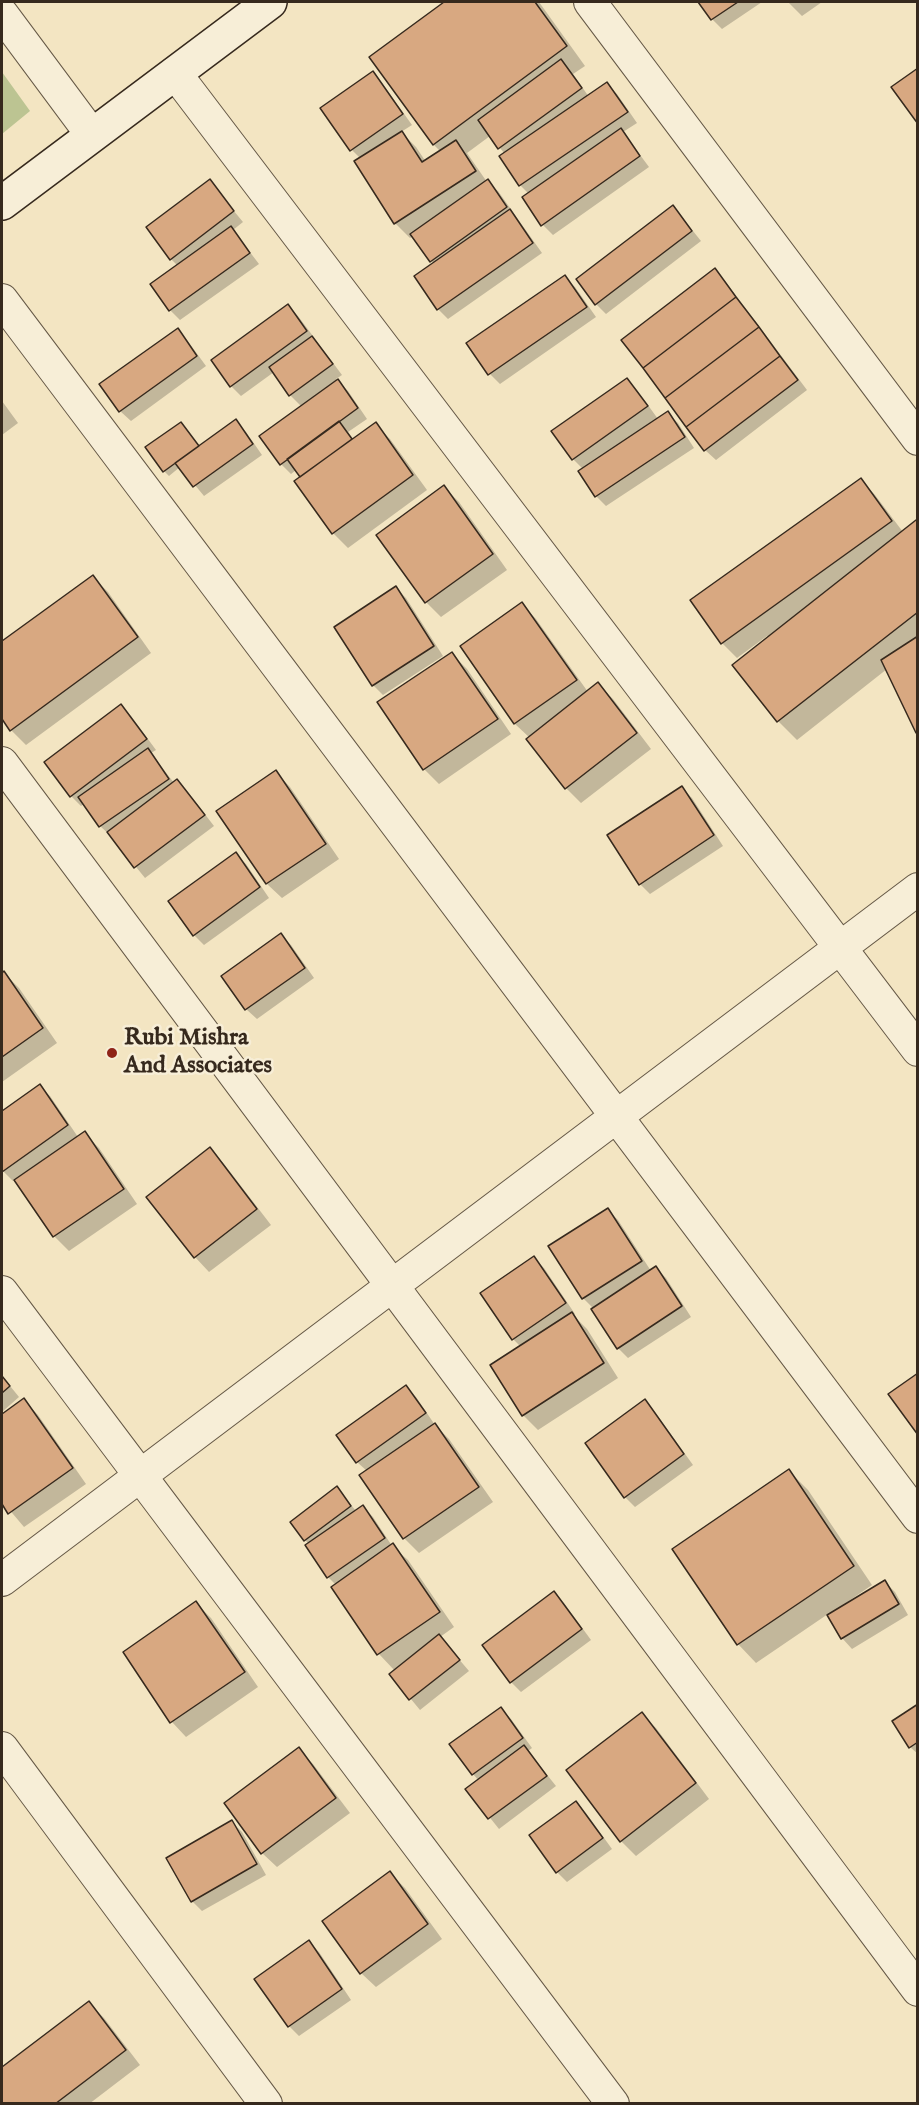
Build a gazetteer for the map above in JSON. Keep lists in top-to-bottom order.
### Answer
{
  "places": ["Rubi Mishra And Associates"]
}
